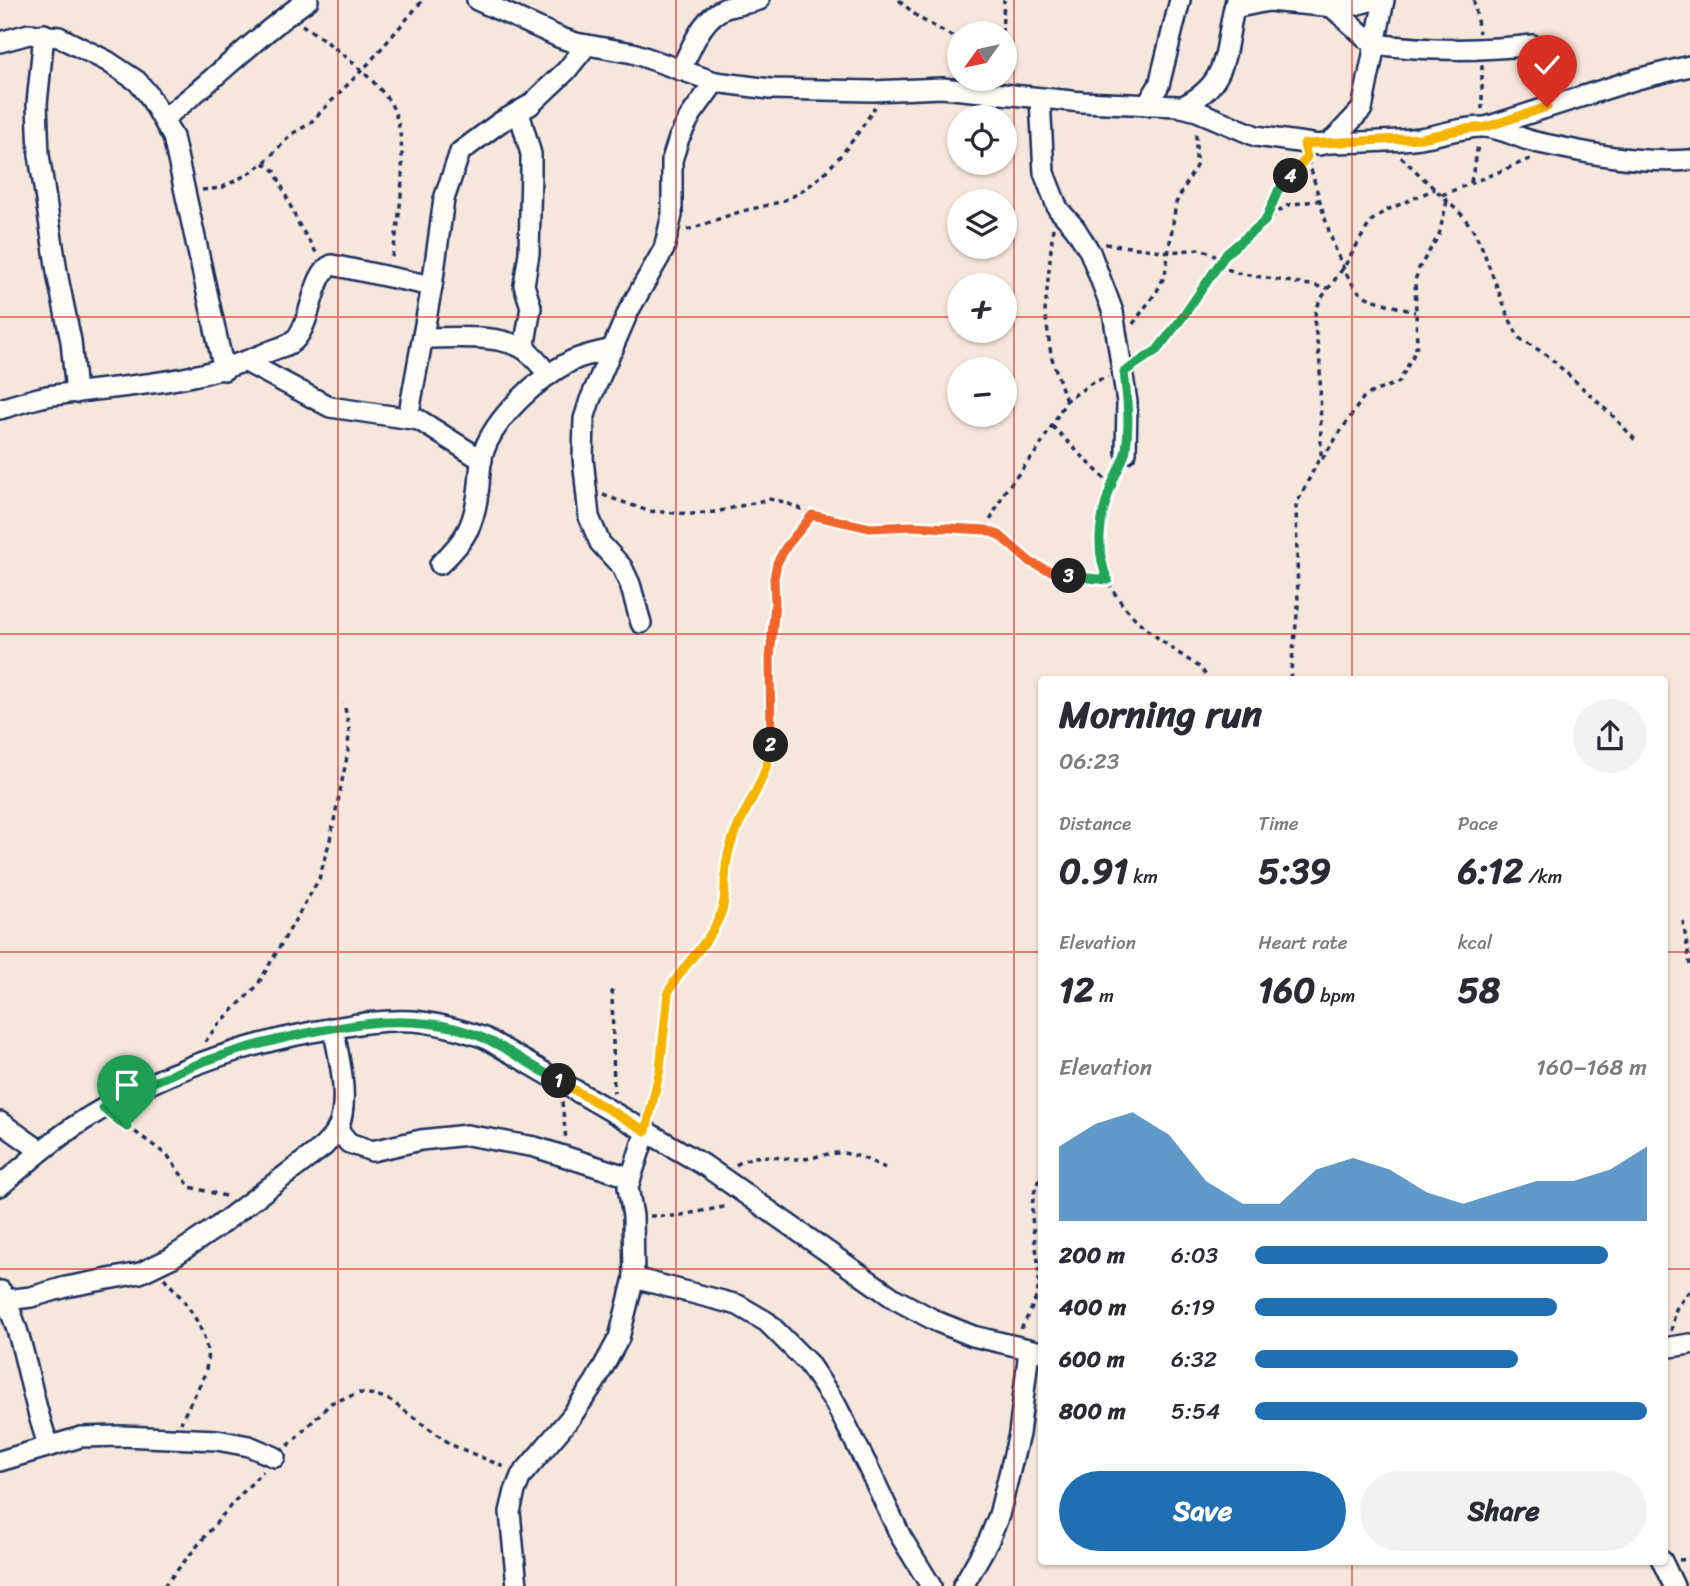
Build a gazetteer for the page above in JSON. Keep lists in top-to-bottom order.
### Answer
{
  "north": "bottom left",
  "page": {
    "map_buttons": ["+", "−"],
    "pins": [
      "4",
      "3",
      "2",
      "1"
    ],
    "heading": ["Morning run", "06:23"],
    "stats": [
      ["Distance", "0.91 km"],
      ["Time", "5:39"],
      ["Pace", "6:12 /km"],
      ["Elevation", "12 m"],
      ["Heart rate", "160 bpm"],
      ["kcal", "58"]
    ],
    "chart": ["Elevation", "160–168 m"],
    "list": [
      {
        "name": "200 m",
        "note": "6:03"
      },
      {
        "name": "400 m",
        "note": "6:19"
      },
      {
        "name": "600 m",
        "note": "6:32"
      },
      {
        "name": "800 m",
        "note": "5:54"
      }
    ],
    "buttons": ["Save", "Share"]
  }
}
